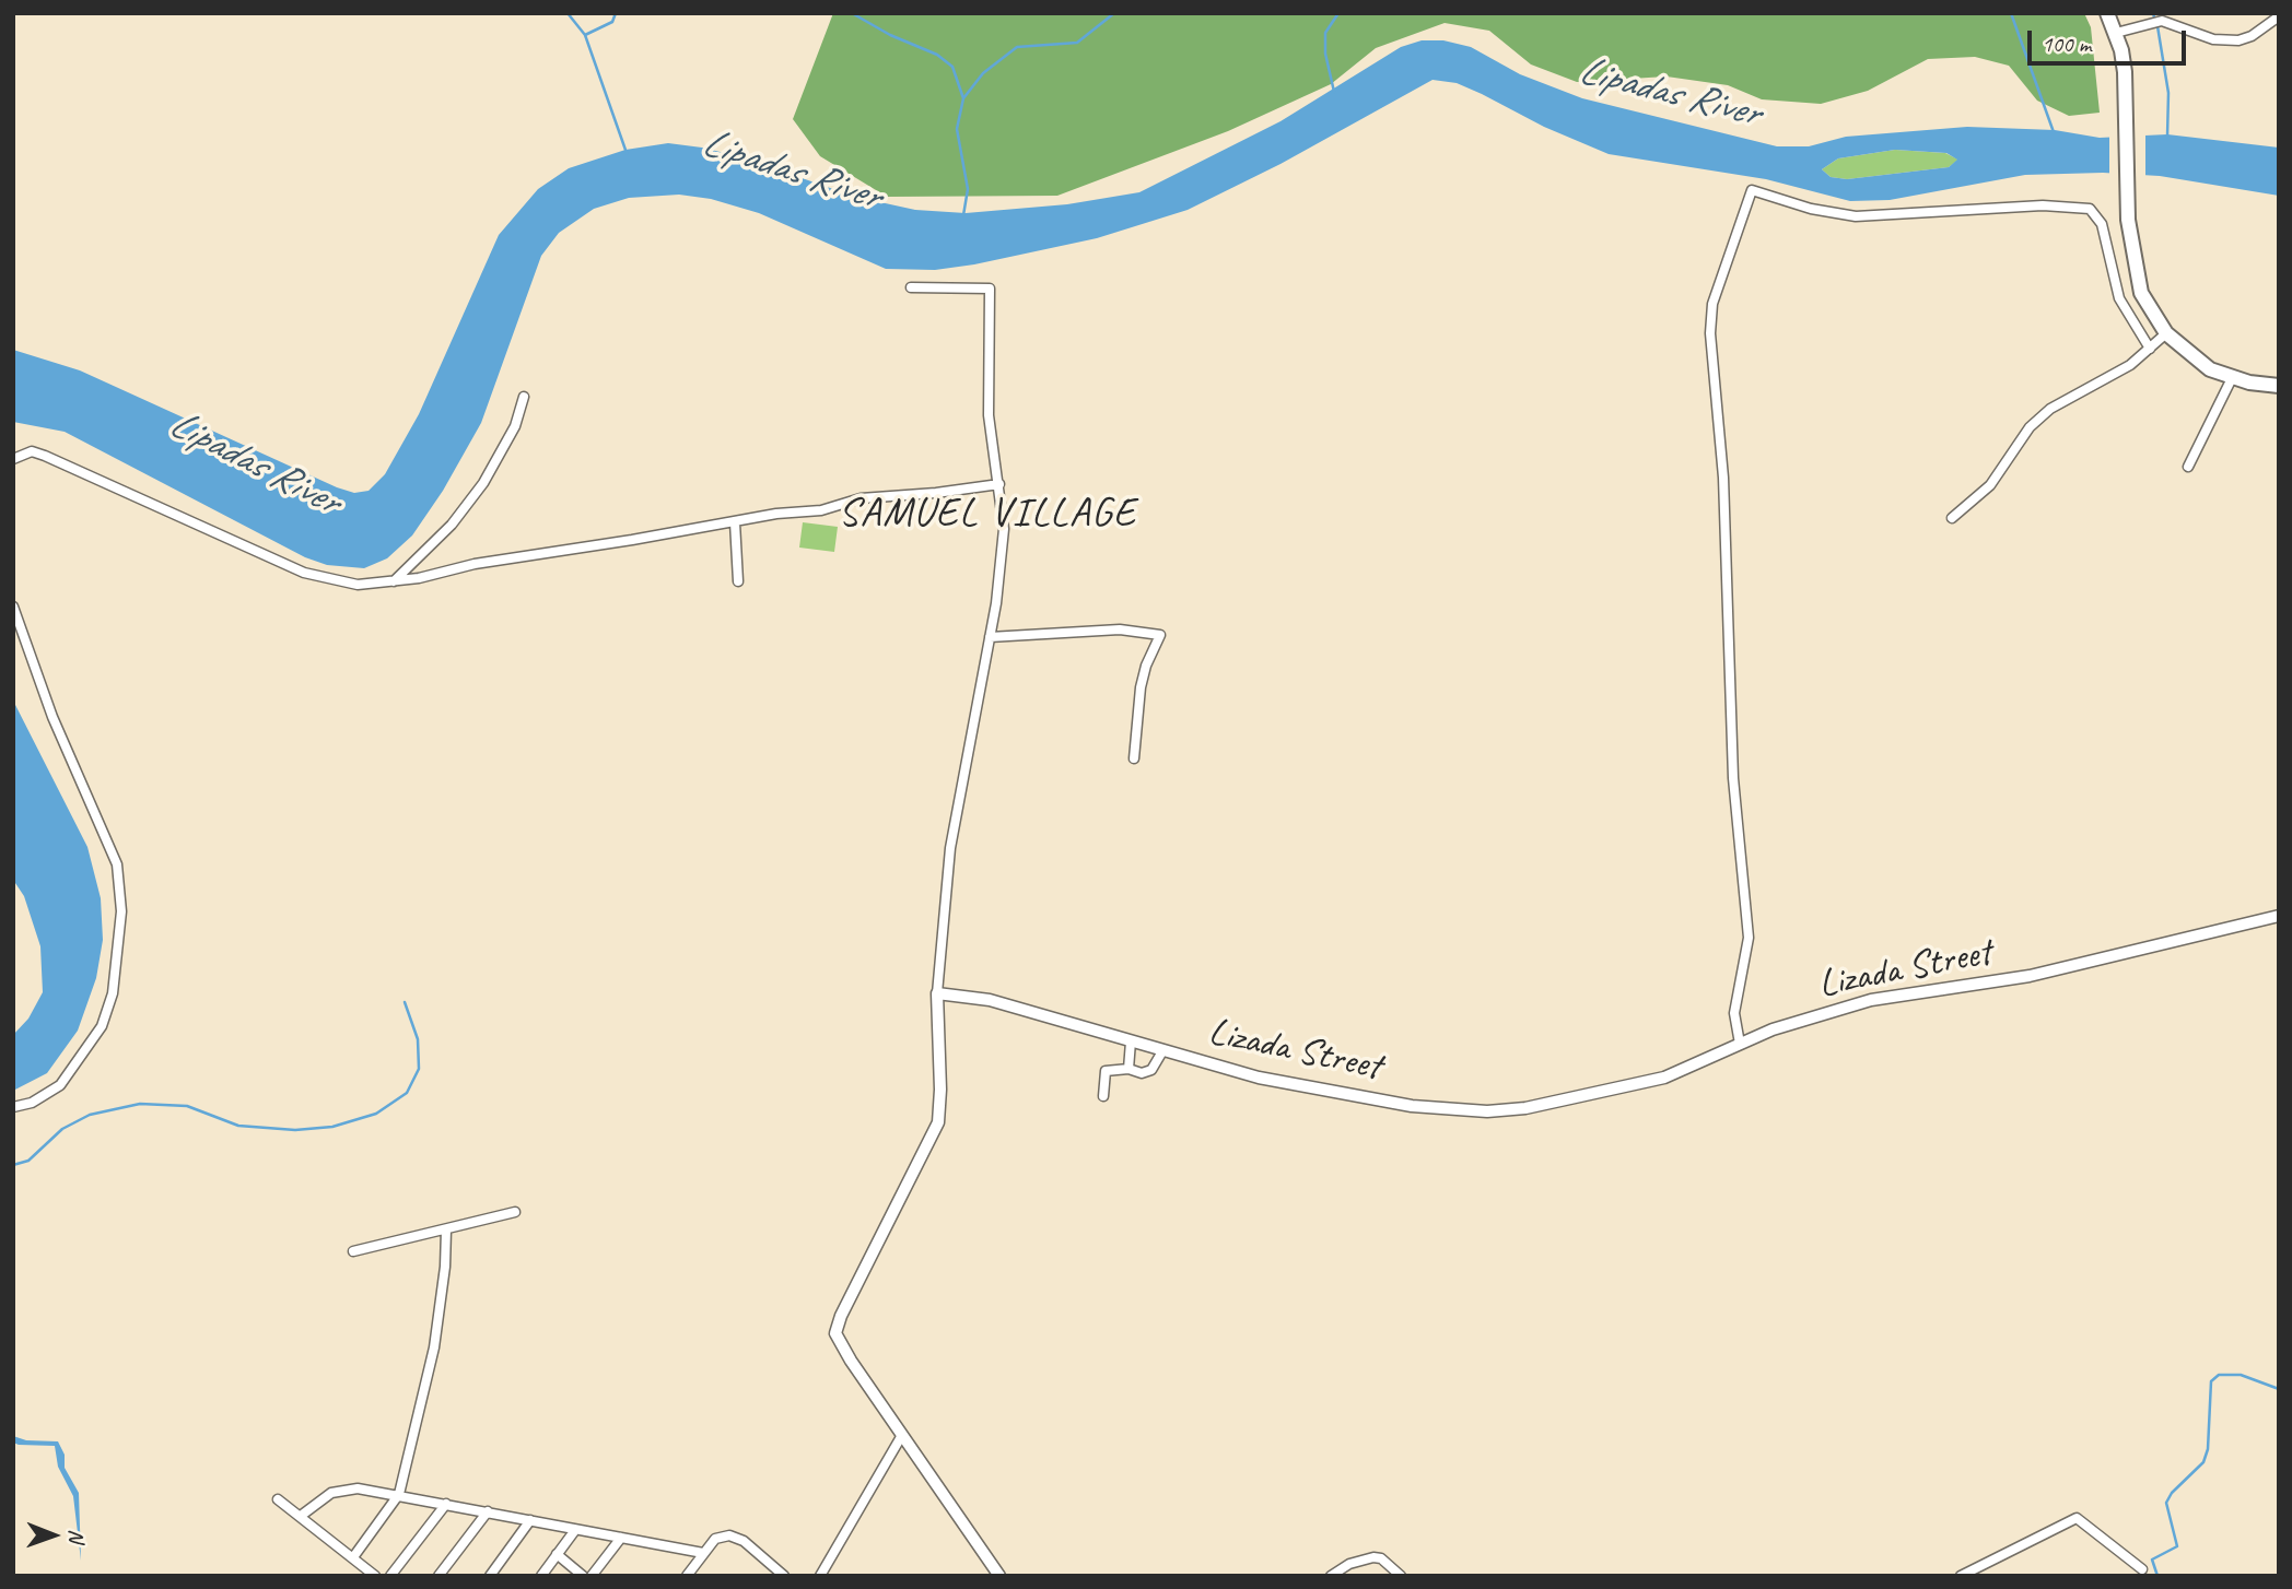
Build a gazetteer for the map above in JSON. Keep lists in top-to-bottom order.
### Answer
{
  "streets": {
    "street": ["Lizada Street"]
  },
  "districts": ["SAMUEL VILLAGE"],
  "water": ["Lipadas River"],
  "scale_bar": "100 m",
  "north": "right"
}
